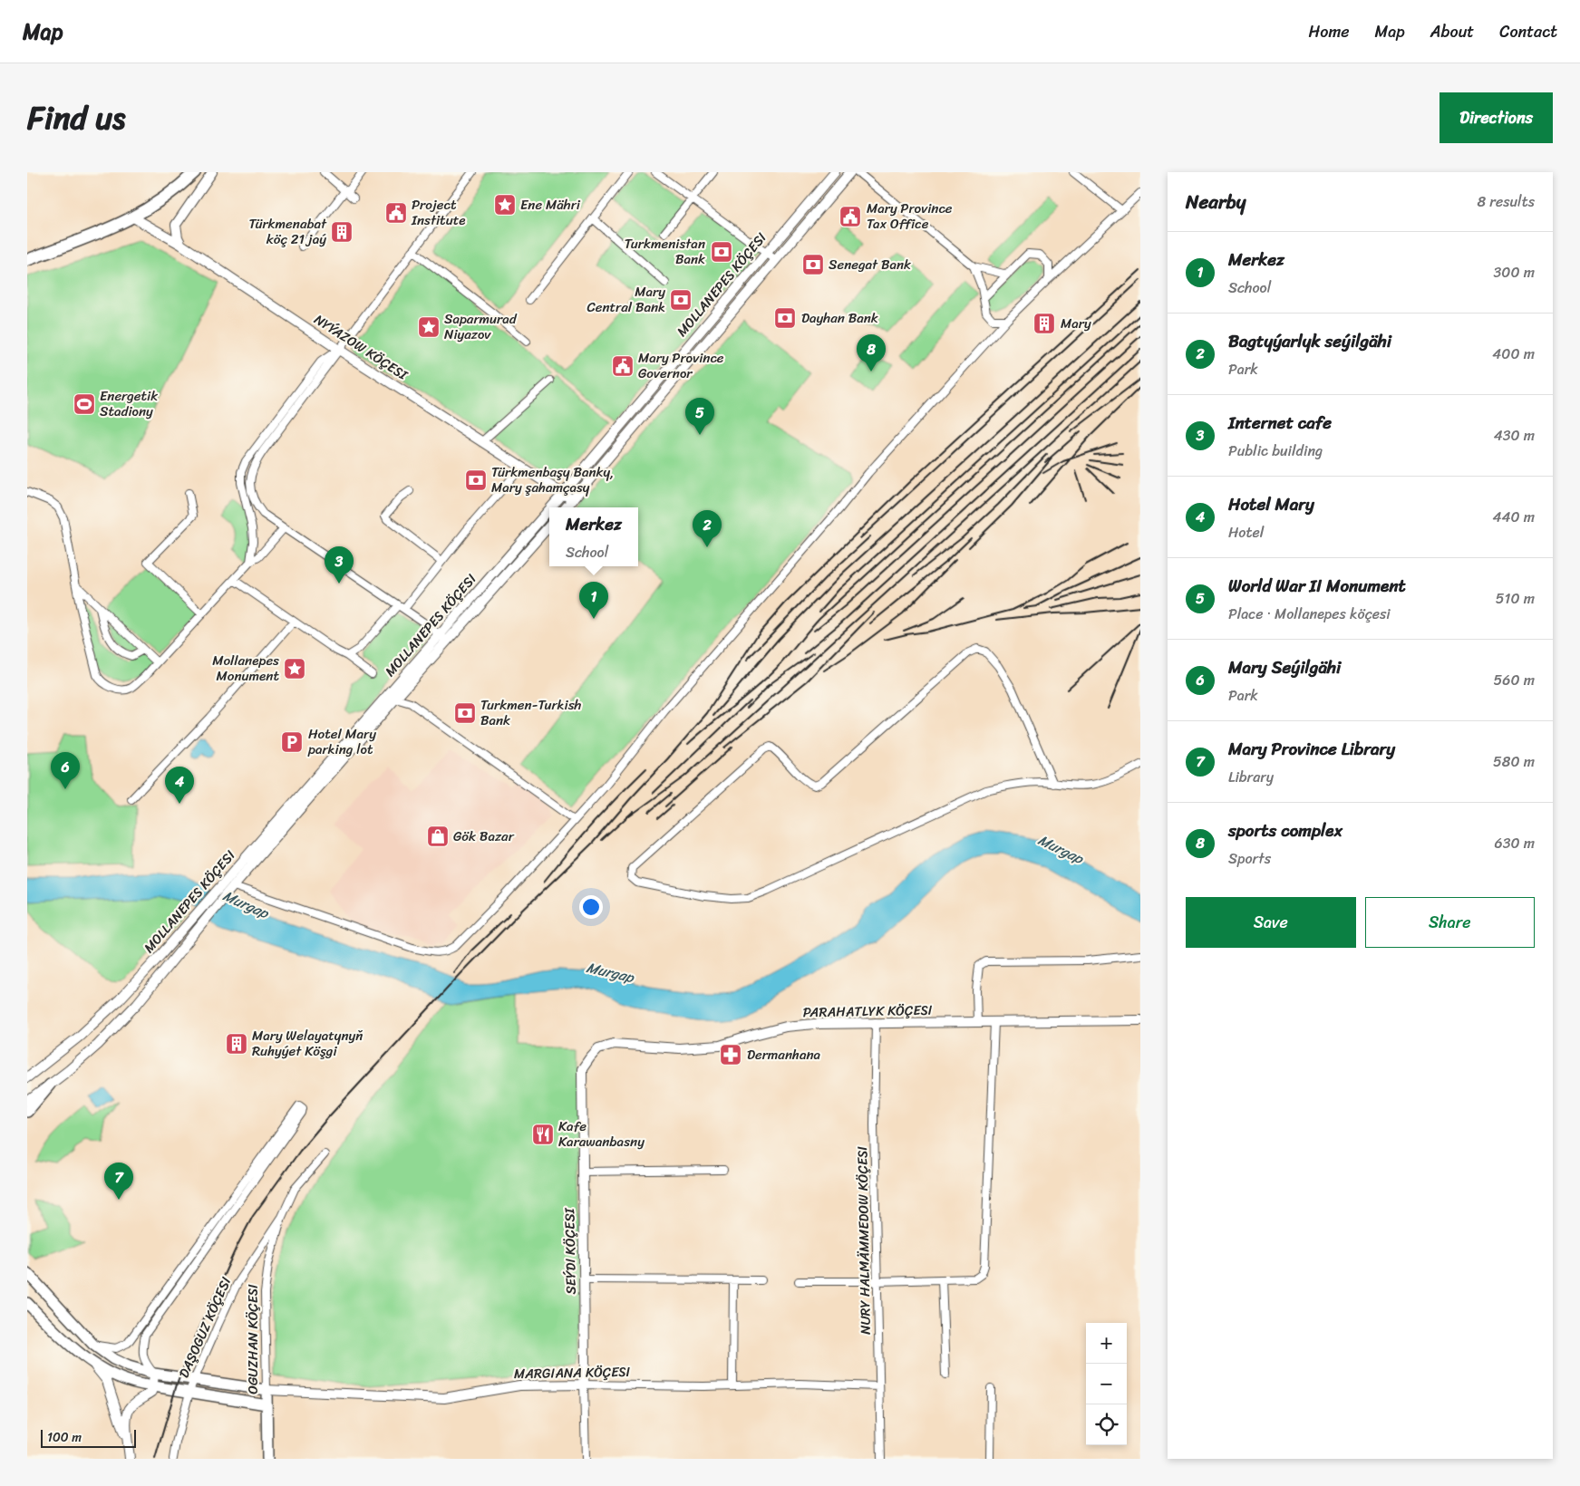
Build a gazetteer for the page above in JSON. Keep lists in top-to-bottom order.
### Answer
{
  "streets": {
    "main road": ["OGUZHAN KÖÇESI"],
    "street": [
      "MOLLANEPES KÖÇESI",
      "NYÝAZOW KÖÇESI",
      "PARAHATLYK KÖÇESI",
      "NURY HALMÄMMEDOW KÖÇESI",
      "SEÝDI KÖÇESI",
      "DAŞOGUZ KÖÇESI",
      "MARGIANA KÖÇESI"
    ]
  },
  "crossings": [
    ["MOLLANEPES KÖÇESI", "NYÝAZOW KÖÇESI"],
    ["PARAHATLYK KÖÇESI", "NURY HALMÄMMEDOW KÖÇESI"],
    ["PARAHATLYK KÖÇESI", "SEÝDI KÖÇESI"],
    ["NURY HALMÄMMEDOW KÖÇESI", "MARGIANA KÖÇESI"],
    ["SEÝDI KÖÇESI", "MARGIANA KÖÇESI"],
    ["DAŞOGUZ KÖÇESI", "OGUZHAN KÖÇESI"],
    ["OGUZHAN KÖÇESI", "MARGIANA KÖÇESI"]
  ],
  "water": ["Murgap"],
  "places": {
    "place": ["Ene Mähri", "Saparmurad Niyazov", "Mollanepes Monument"],
    "public building": ["Project Institute", "Mary Province Tax Office", "Mary Province Governor"],
    "building": ["Türkmenabat köç 21 jaý", "Mary", "Mary Welayatynyň Ruhyýet Köşgi"],
    "bank": [
      "Turkmenistan Bank",
      "Senegat Bank",
      "Mary Central Bank",
      "Dayhan Bank",
      "Türkmenbaşy Banky, Mary şahamçasy",
      "Turkmen-Turkish Bank"
    ],
    "sports": ["Energetik Stadiony"],
    "parking": ["Hotel Mary parking lot"],
    "shop": ["Gök Bazar"],
    "pharmacy": ["Dermanhana"],
    "restaurant": ["Kafe Karawanbasny"]
  },
  "scale_bar": "100 m",
  "page": {
    "header": "Map",
    "nav": [
      "Home",
      "Map",
      "About",
      "Contact"
    ],
    "title": "Find us",
    "buttons": [
      "Directions",
      ["Save", "Share"]
    ],
    "heading": ["Nearby", "8 results"],
    "list": [
      {
        "mark": "1",
        "name": "Merkez",
        "note": "School",
        "value": "300 m"
      },
      {
        "mark": "2",
        "name": "Bagtyýarlyk seýilgähi",
        "note": "Park",
        "value": "400 m"
      },
      {
        "mark": "3",
        "name": "Internet cafe",
        "note": "Public building",
        "value": "430 m"
      },
      {
        "mark": "4",
        "name": "Hotel Mary",
        "note": "Hotel",
        "value": "440 m"
      },
      {
        "mark": "5",
        "name": "World War II Monument",
        "note": "Place · Mollanepes köçesi",
        "value": "510 m"
      },
      {
        "mark": "6",
        "name": "Mary Seýilgähi",
        "note": "Park",
        "value": "560 m"
      },
      {
        "mark": "7",
        "name": "Mary Province Library",
        "note": "Library",
        "value": "580 m"
      },
      {
        "mark": "8",
        "name": "sports complex",
        "note": "Sports",
        "value": "630 m"
      }
    ],
    "pins": [
      "8",
      "5",
      "2",
      "3",
      "1",
      "6",
      "4",
      "7"
    ],
    "popup": ["Merkez", "School"],
    "map_buttons": ["+", "−"],
    "scale": "100 m"
  }
}
